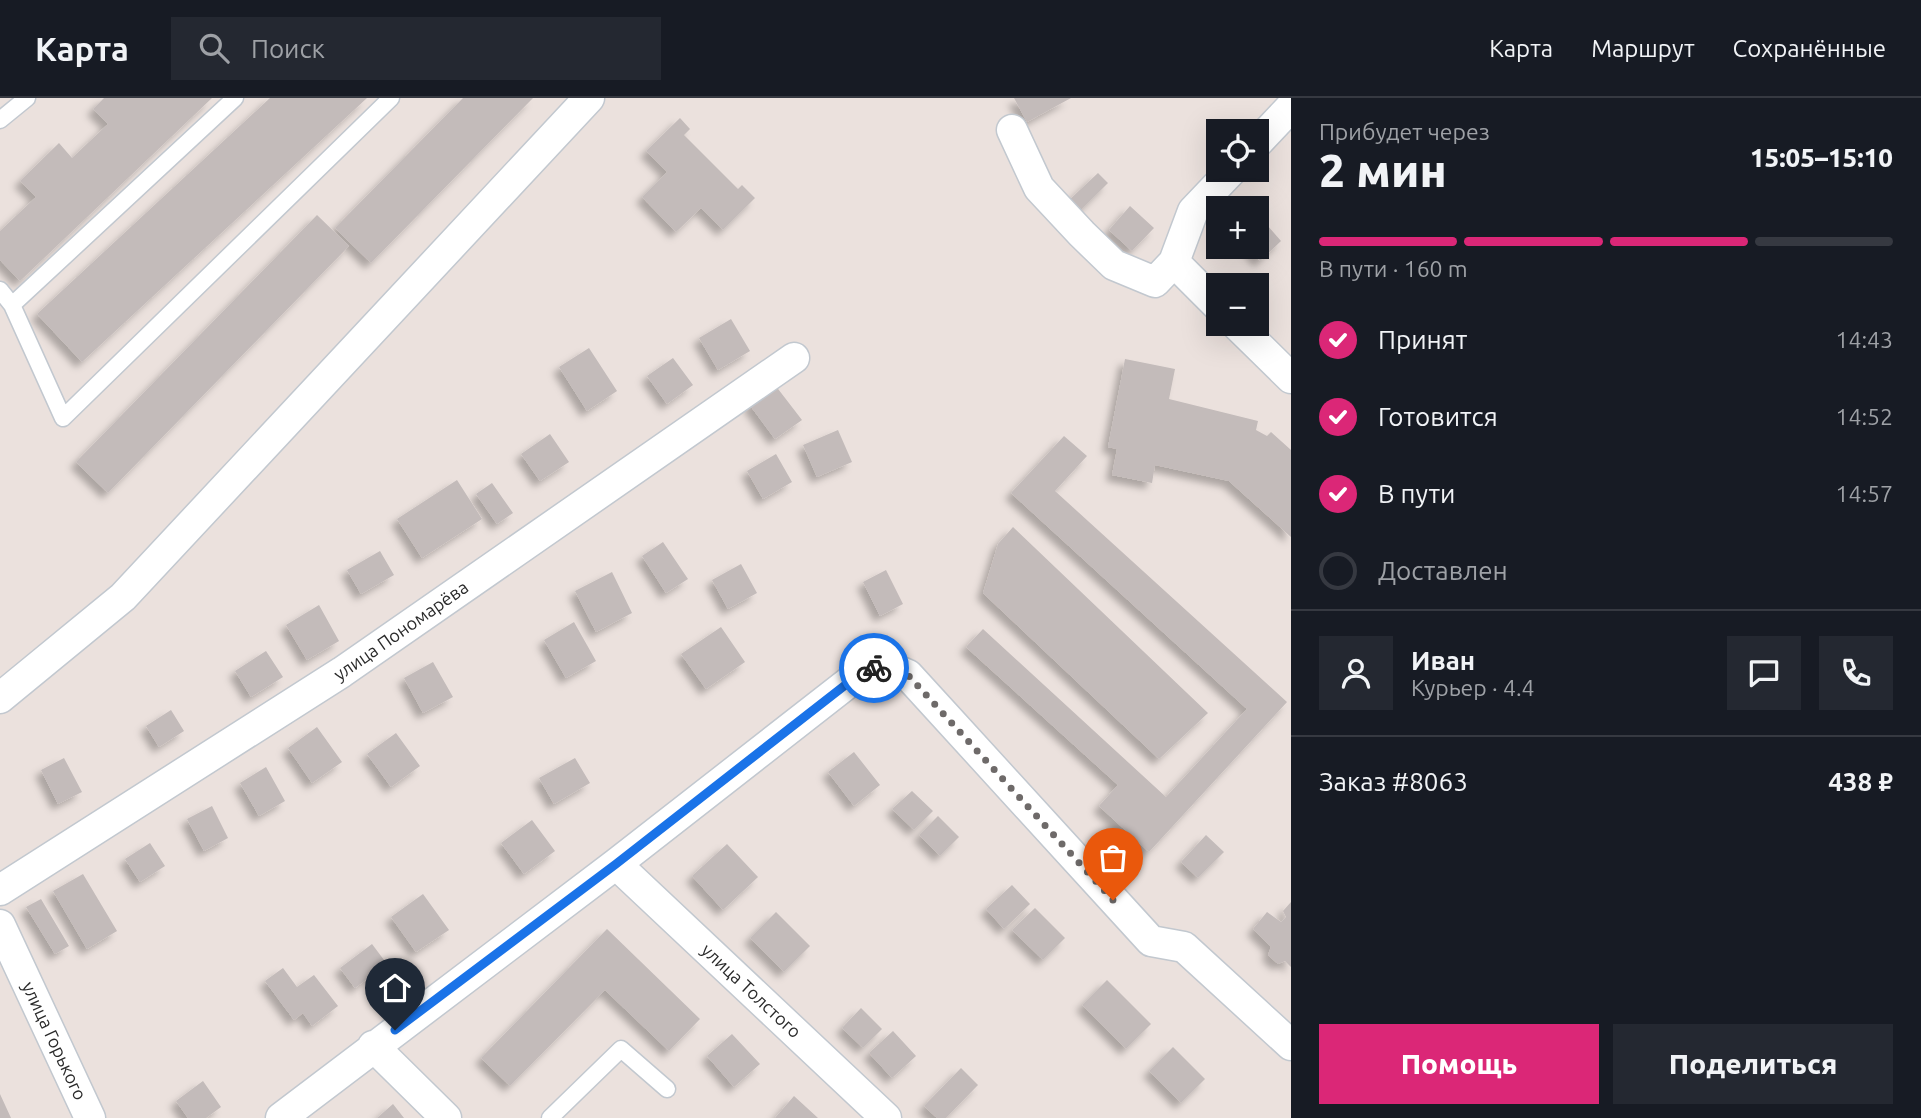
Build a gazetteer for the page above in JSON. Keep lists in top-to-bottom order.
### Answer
{
  "streets": {
    "street": ["улица Пономарёва", "улица Толстого", "улица Горького"]
  },
  "page": {
    "header": "Карта",
    "search": "Поиск",
    "nav": ["Карта", "Маршрут", "Сохранённые"],
    "heading": ["2 мин", "Прибудет через", "15:05–15:10"],
    "panel": [
      "Иван",
      "Курьер · 4.4",
      "Заказ #8063",
      "438 ₽"
    ],
    "map_buttons": ["+", "−"],
    "bar": "В пути · 160 m",
    "list": [
      ["Принят", "14:43"],
      ["Готовится", "14:52"],
      ["В пути", "14:57"],
      "Доставлен"
    ],
    "buttons": ["Помощь", "Поделиться"]
  }
}
